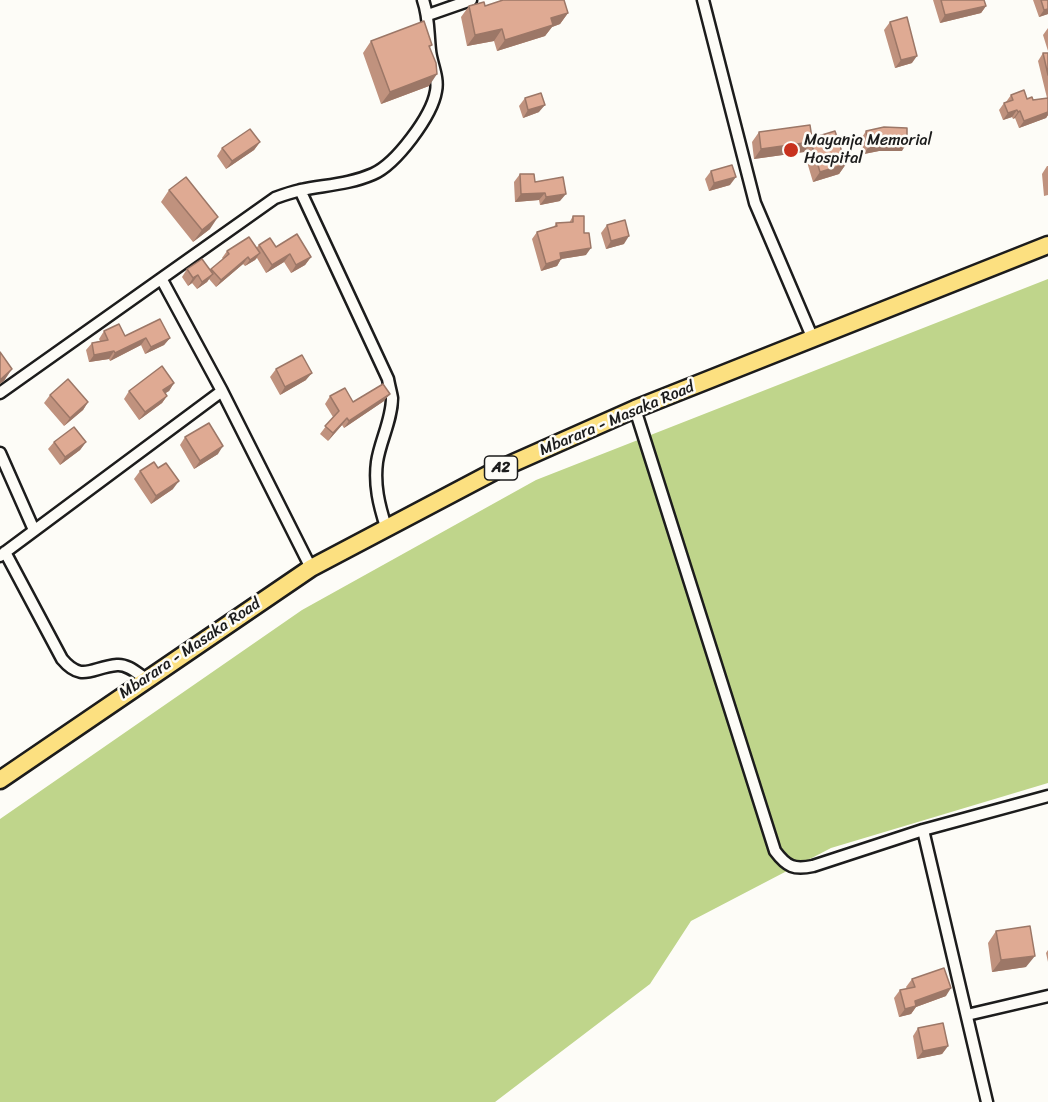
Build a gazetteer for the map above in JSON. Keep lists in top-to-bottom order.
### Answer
{
  "streets": {
    "main road": ["Mbarara - Masaka Road", "A2"]
  },
  "places": ["Mayanja Memorial Hospital"]
}
